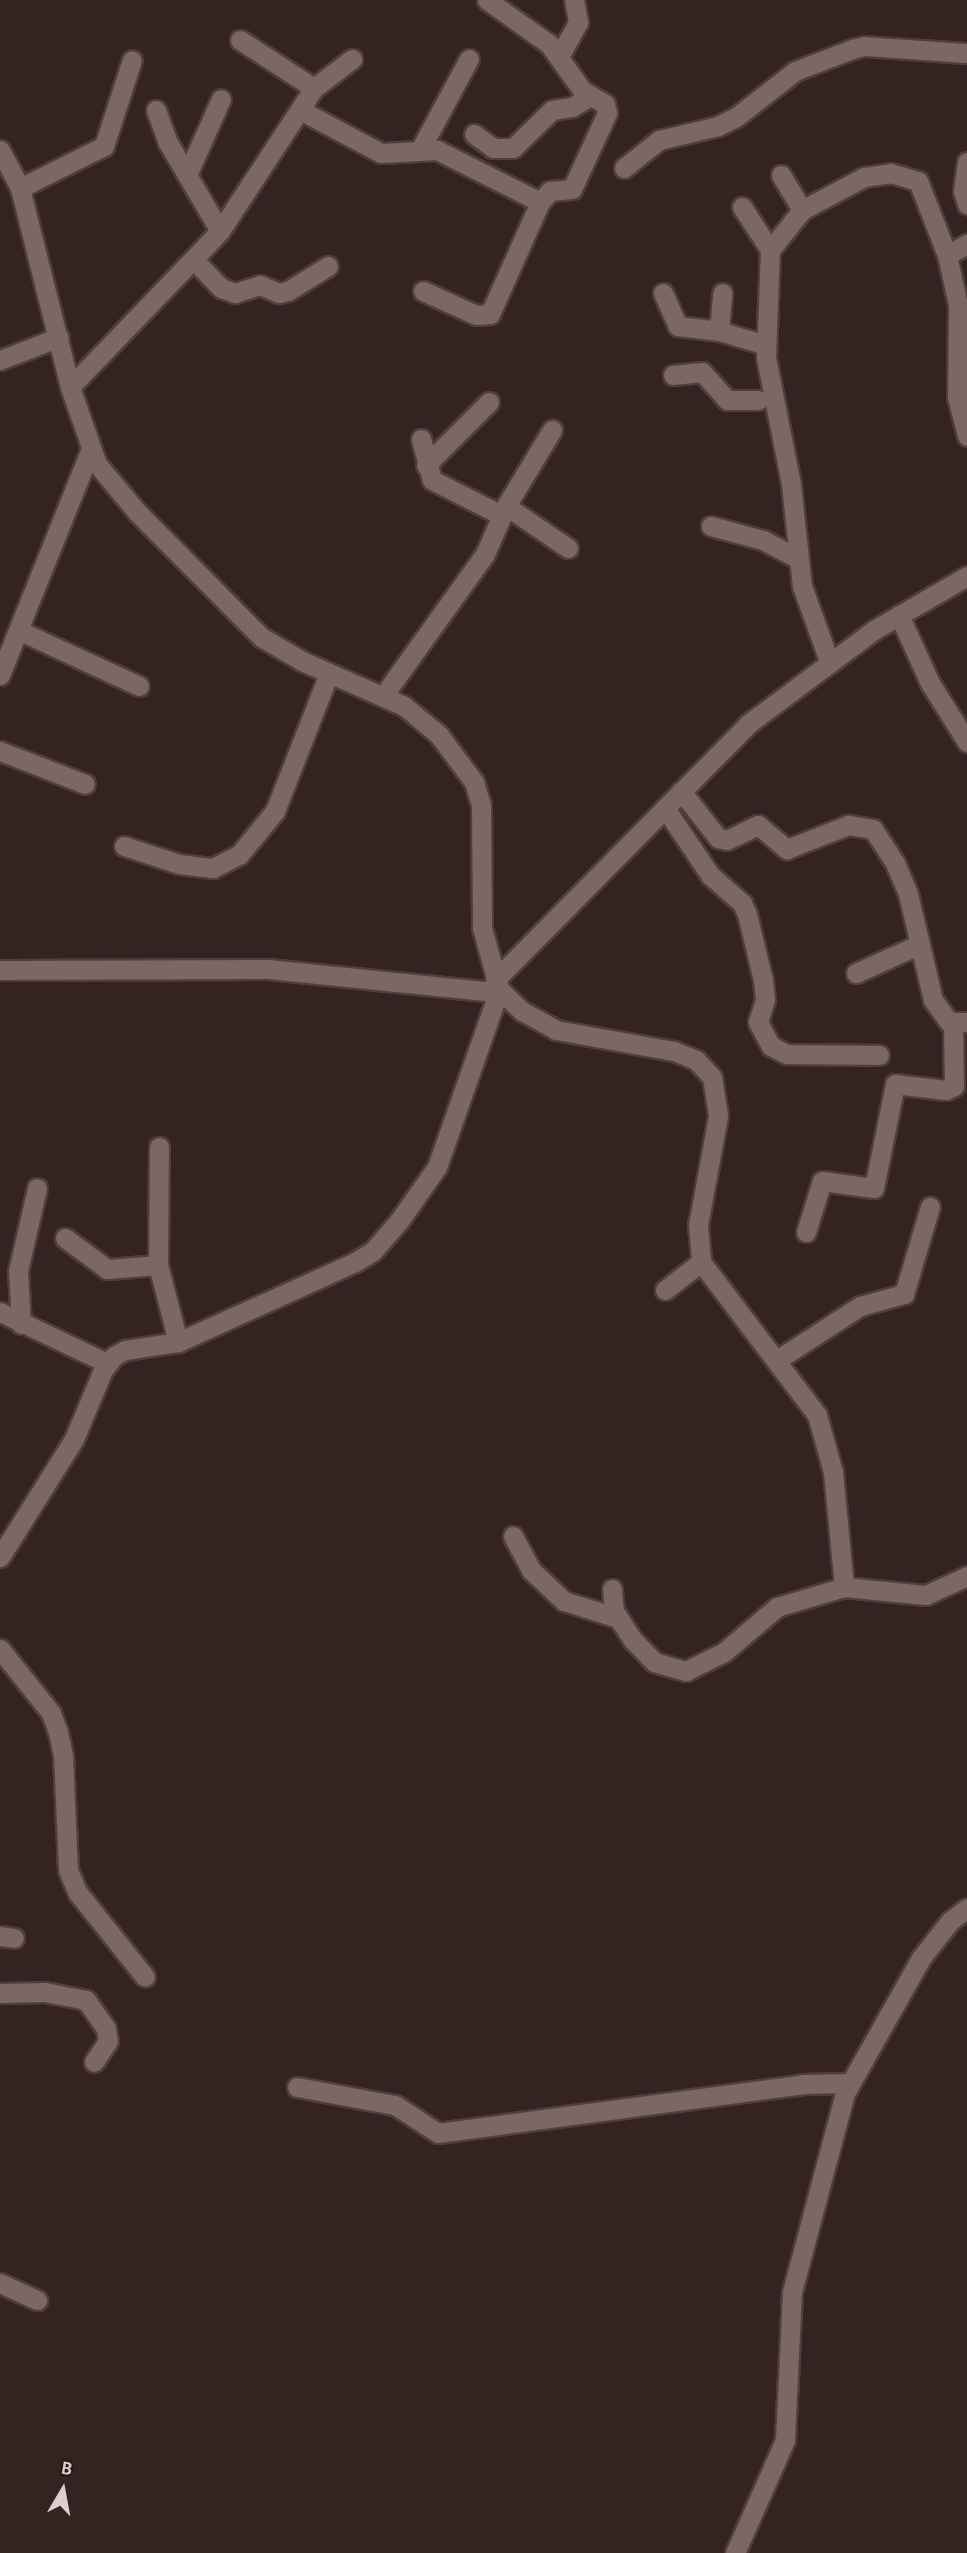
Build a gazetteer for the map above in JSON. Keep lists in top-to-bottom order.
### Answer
{
  "north": "top"
}
